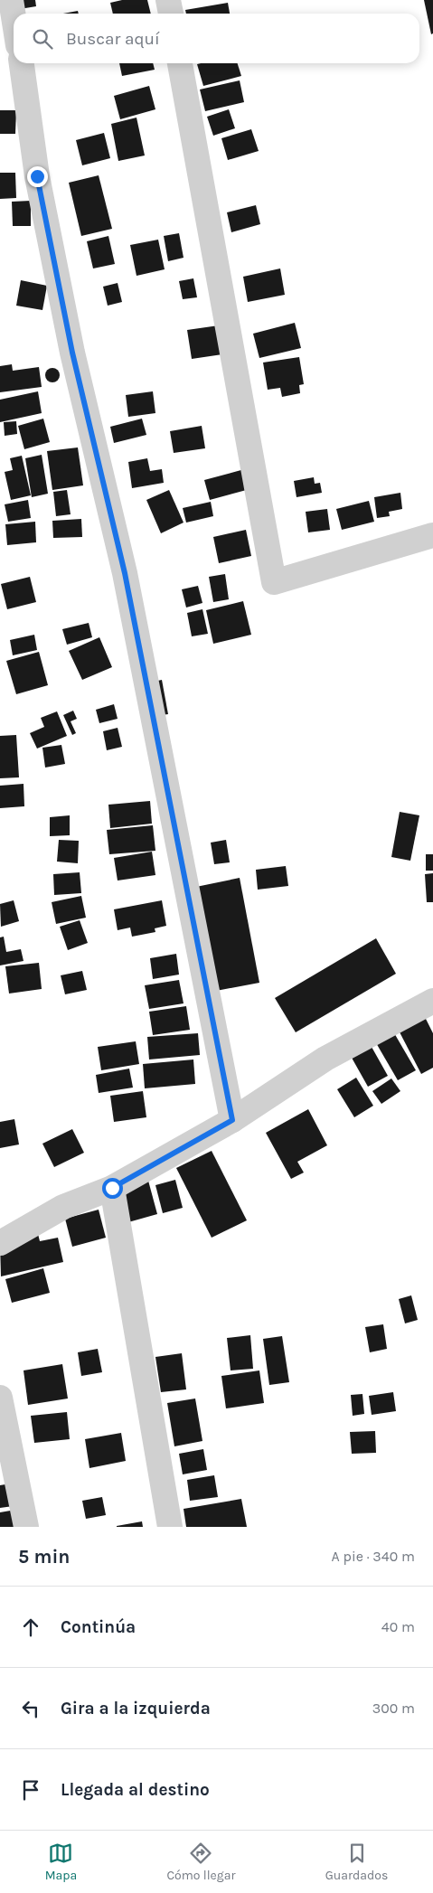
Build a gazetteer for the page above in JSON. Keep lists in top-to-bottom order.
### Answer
{
  "page": {
    "search": "Buscar aquí",
    "heading": ["5 min", "A pie · 340 m"],
    "list": [
      ["Continúa", "40 m"],
      ["Gira a la izquierda", "300 m"],
      "Llegada al destino"
    ],
    "nav": ["Mapa", "Cómo llegar", "Guardados"]
  }
}
